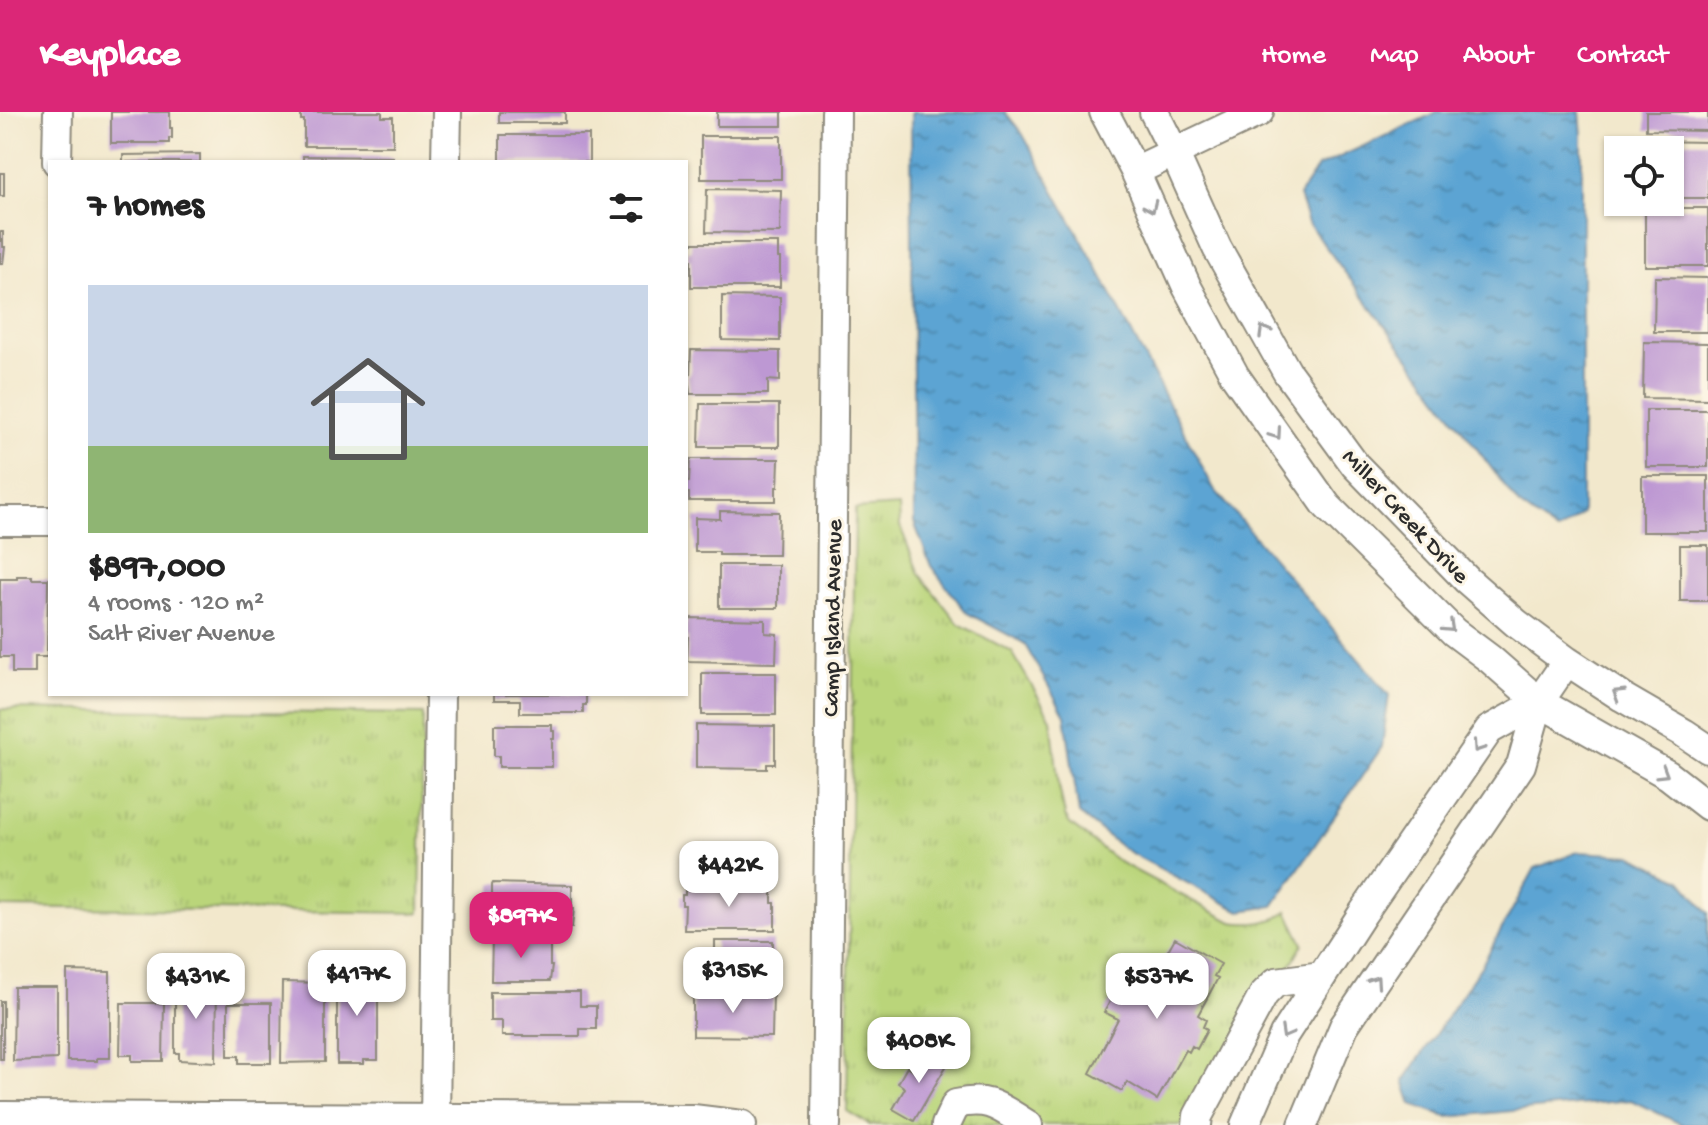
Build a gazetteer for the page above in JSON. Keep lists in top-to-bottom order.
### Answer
{
  "streets": {
    "street": ["Miller Creek Drive", "Camp Island Avenue"]
  },
  "page": {
    "header": "Keyplace",
    "nav": [
      "Home",
      "Map",
      "About",
      "Contact"
    ],
    "heading": "7 homes",
    "list": [
      {
        "name": "$897,000",
        "note": "4 rooms · 120 m² · Salt River Avenue"
      }
    ],
    "price": [
      "$442K",
      "$897K",
      "$315K",
      "$417K",
      "$431K",
      "$537K",
      "$408K"
    ]
  }
}
